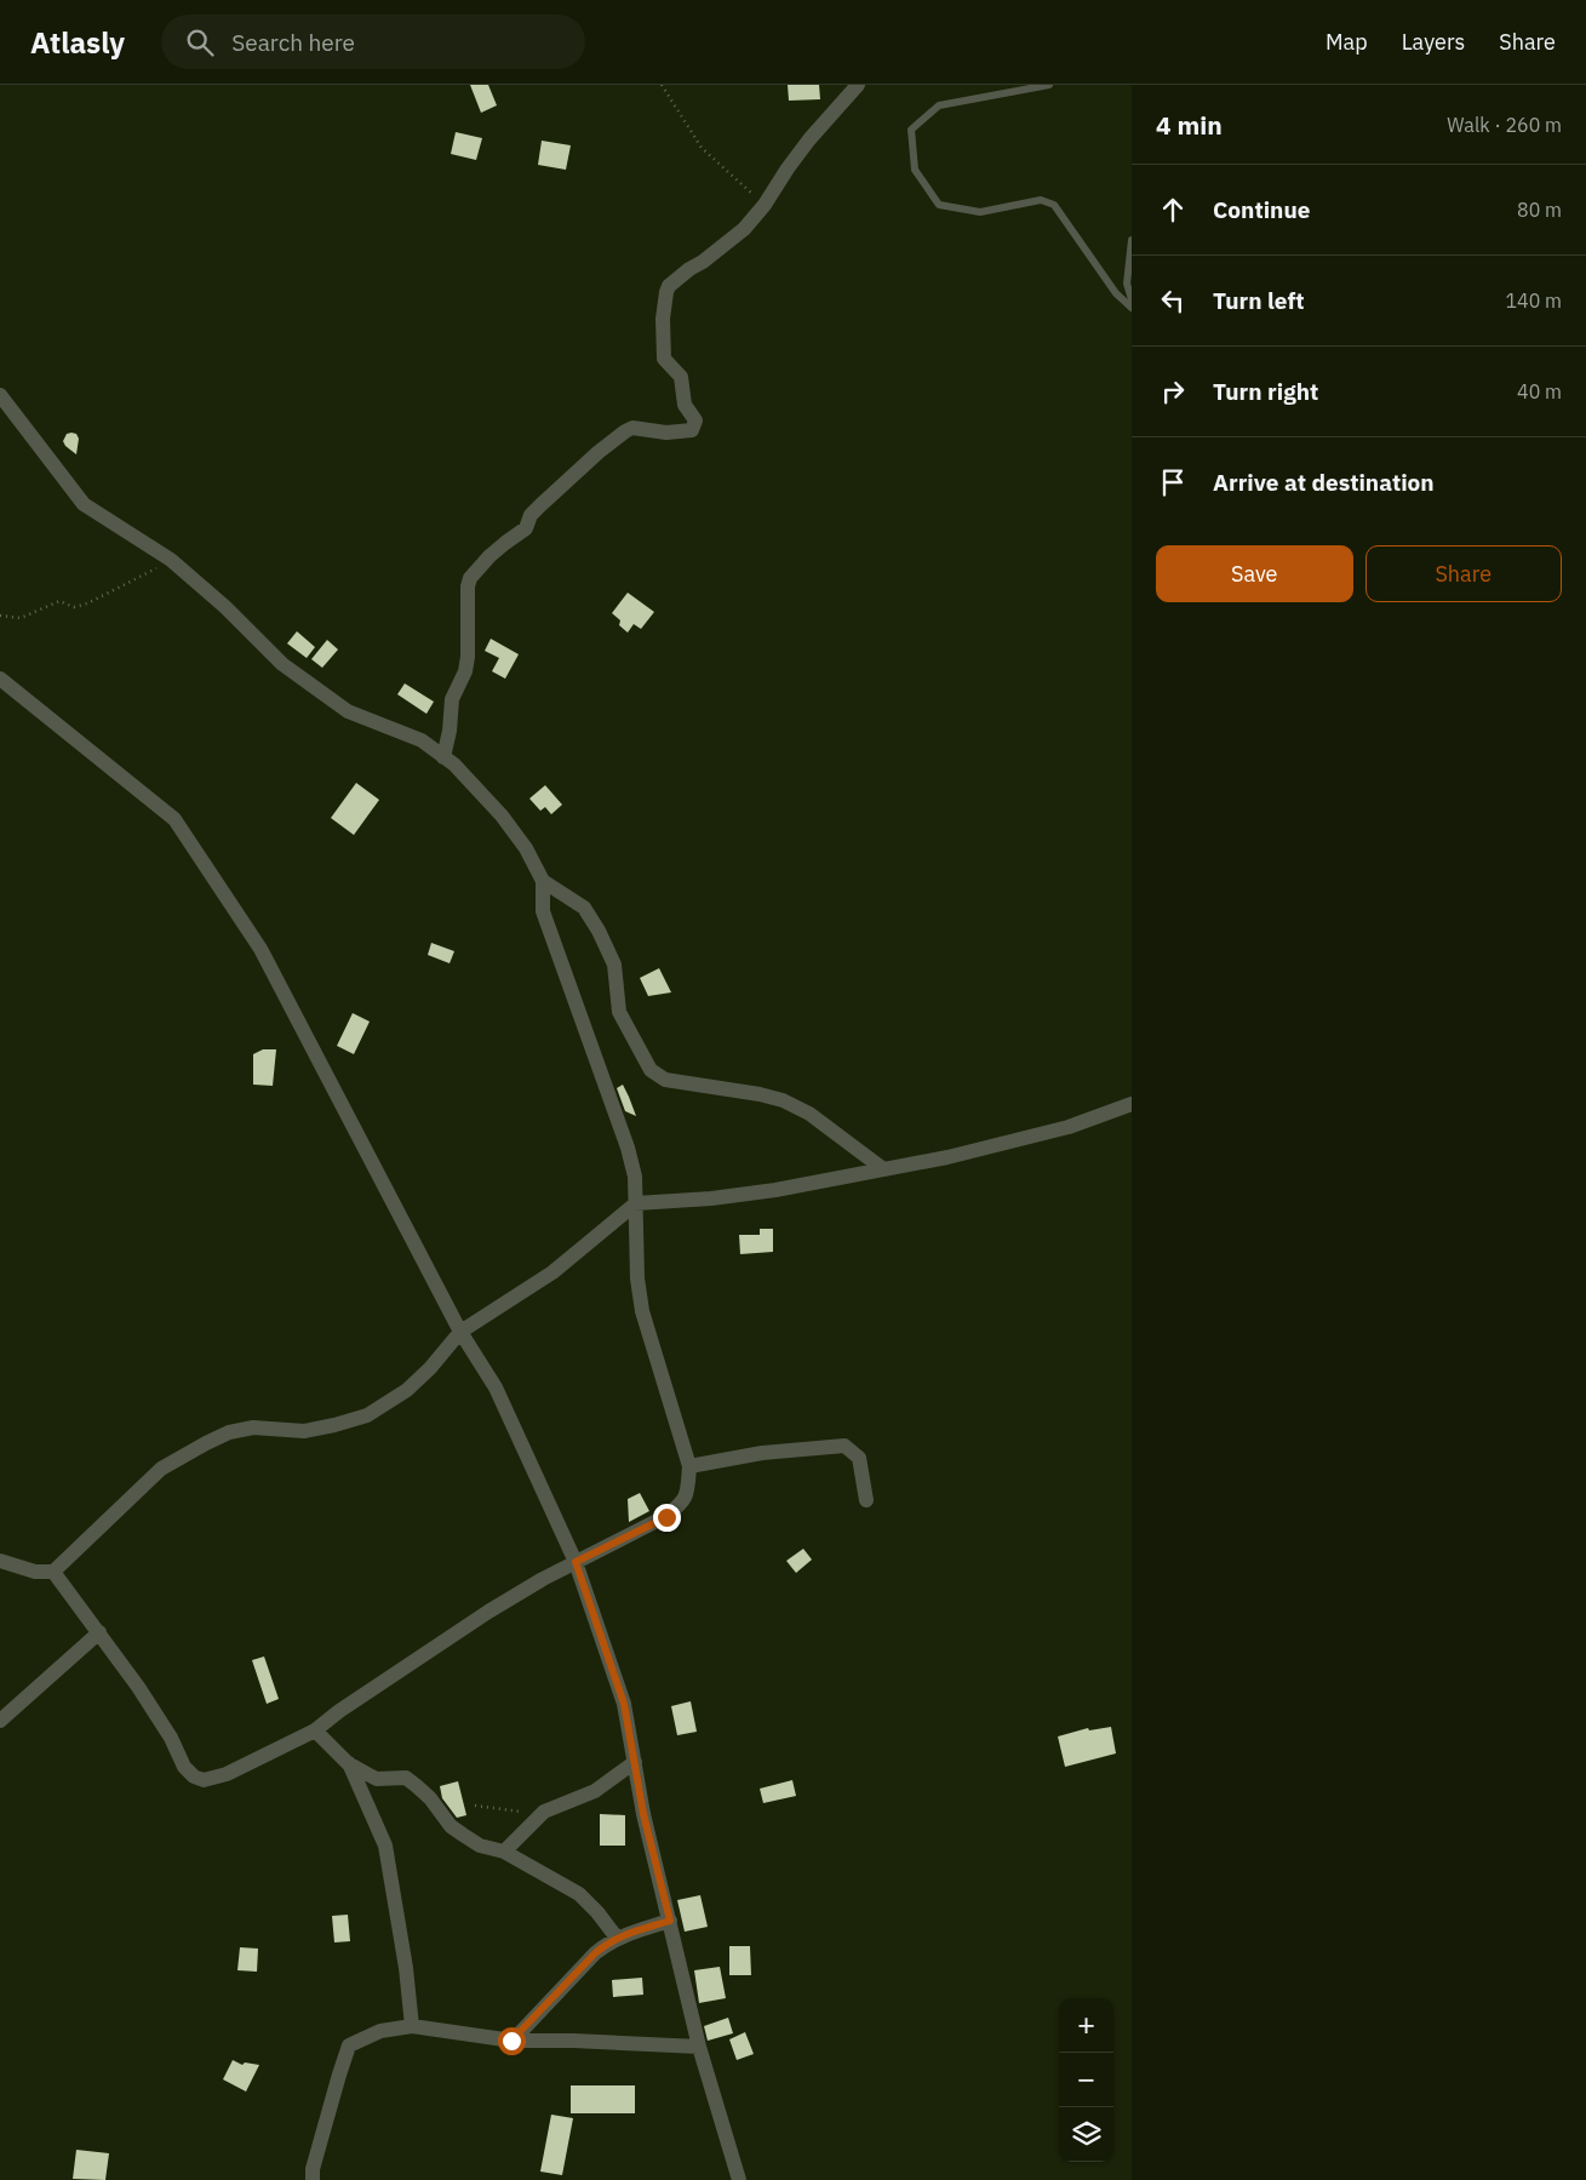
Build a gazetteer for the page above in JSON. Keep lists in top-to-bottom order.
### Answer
{
  "page": {
    "header": "Atlasly",
    "search": "Search here",
    "nav": ["Map", "Layers", "Share"],
    "heading": ["4 min", "Walk · 260 m"],
    "list": [
      ["Continue", "80 m"],
      ["Turn left", "140 m"],
      ["Turn right", "40 m"],
      "Arrive at destination"
    ],
    "buttons": ["Save", "Share"],
    "map_buttons": ["+", "−"]
  }
}
